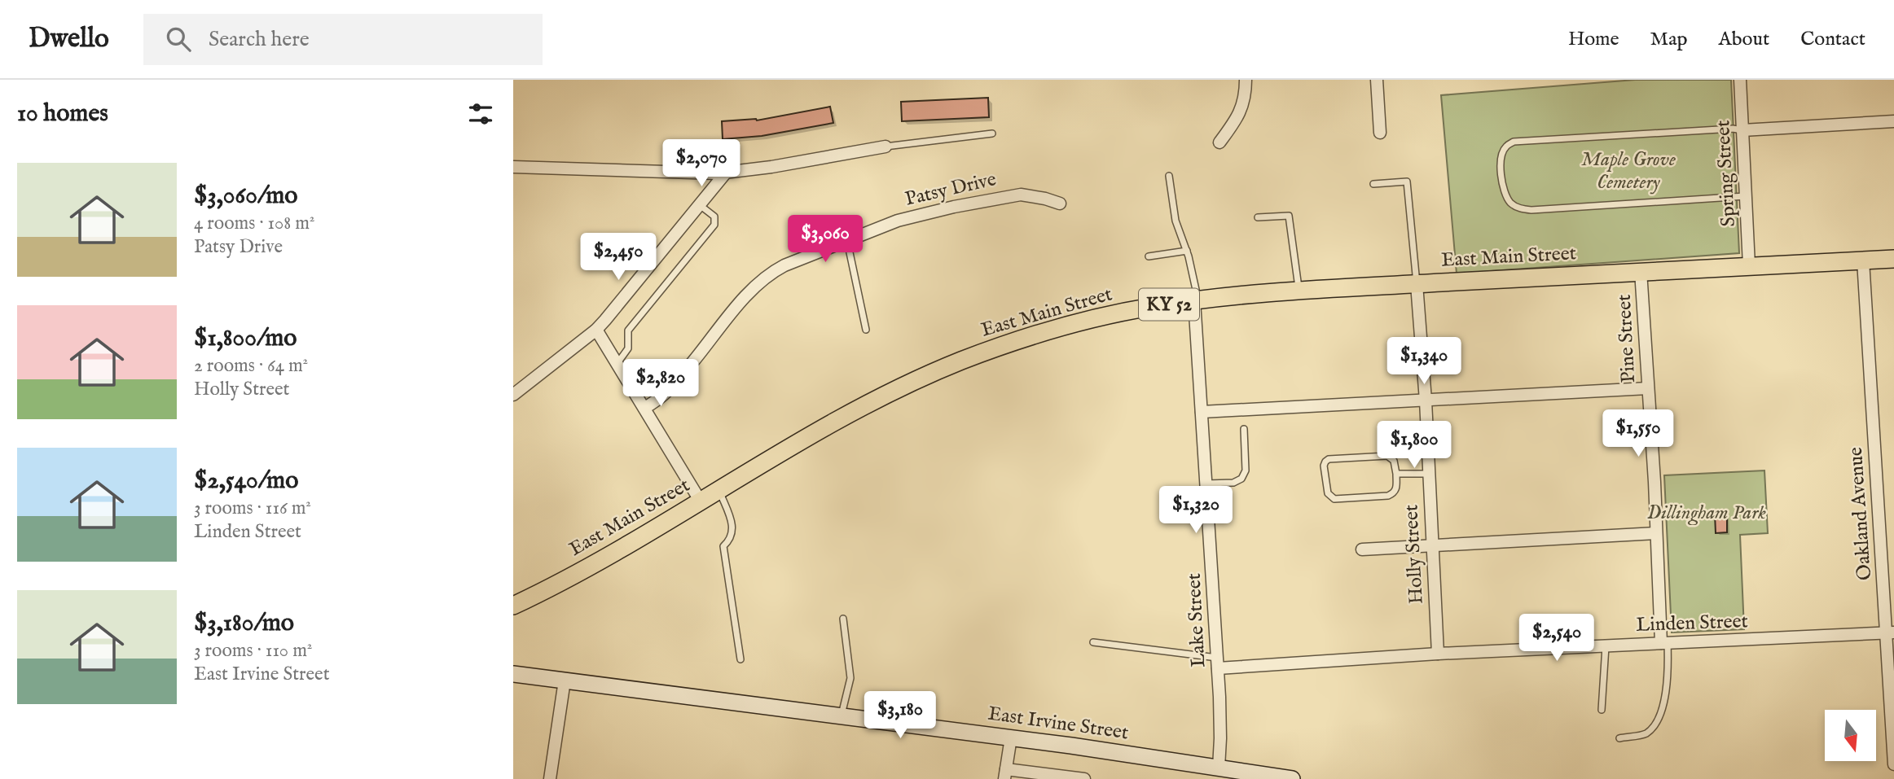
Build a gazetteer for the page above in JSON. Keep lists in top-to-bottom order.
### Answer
{
  "streets": {
    "main road": ["East Main Street", "KY 52"],
    "street": [
      "Spring Street",
      "Patsy Drive",
      "Pine Street",
      "Oakland Avenue",
      "Holly Street",
      "Lake Street",
      "Linden Street",
      "East Irvine Street"
    ]
  },
  "crossings": [
    ["Spring Street", "East Main Street"],
    ["East Main Street", "Pine Street"],
    ["East Main Street", "Oakland Avenue"],
    ["East Main Street", "Holly Street"],
    ["East Main Street", "Lake Street"],
    ["Pine Street", "Linden Street"],
    ["Oakland Avenue", "Linden Street"],
    ["Holly Street", "Linden Street"],
    ["Lake Street", "Linden Street"],
    ["Lake Street", "East Irvine Street"]
  ],
  "parks": ["Maple Grove Cemetery", "Dillingham Park"],
  "north": "bottom",
  "page": {
    "header": "Dwello",
    "search": "Search here",
    "nav": [
      "Home",
      "Map",
      "About",
      "Contact"
    ],
    "heading": "10 homes",
    "price": [
      "$2,070",
      "$3,060",
      "$2,450",
      "$1,340",
      "$2,820",
      "$1,550",
      "$1,800",
      "$1,320",
      "$2,540",
      "$3,180"
    ],
    "list": [
      {
        "name": "$3,060/mo",
        "note": "4 rooms · 108 m² · Patsy Drive"
      },
      {
        "name": "$1,800/mo",
        "note": "2 rooms · 64 m² · Holly Street"
      },
      {
        "name": "$2,540/mo",
        "note": "3 rooms · 116 m² · Linden Street"
      },
      {
        "name": "$3,180/mo",
        "note": "3 rooms · 110 m² · East Irvine Street"
      }
    ]
  }
}
